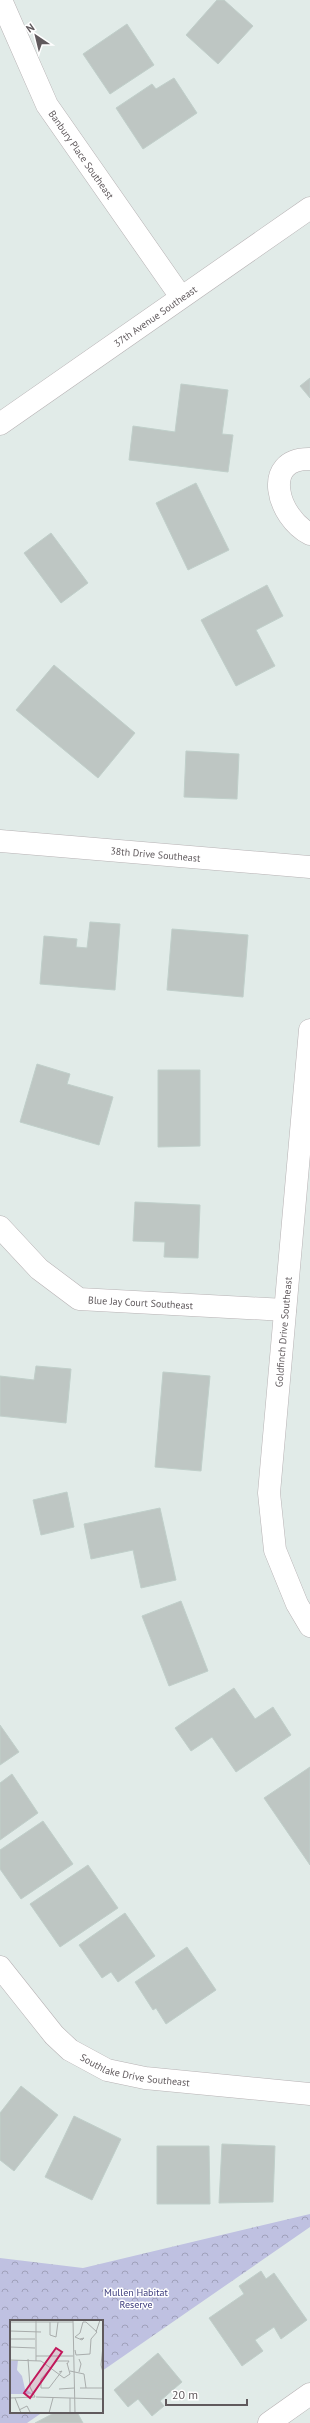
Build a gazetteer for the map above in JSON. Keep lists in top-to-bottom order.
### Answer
{
  "streets": {
    "street": [
      "Banbury Place Southeast",
      "37th Avenue Southeast",
      "38th Drive Southeast",
      "Blue Jay Court Southeast",
      "Goldfinch Drive Southeast",
      "Southlake Drive Southeast"
    ]
  },
  "crossings": [
    ["Banbury Place Southeast", "37th Avenue Southeast"],
    ["Blue Jay Court Southeast", "Goldfinch Drive Southeast"]
  ],
  "parks": ["Mullen Habitat Reserve"],
  "scale_bar": "20 m",
  "north": "top left"
}
